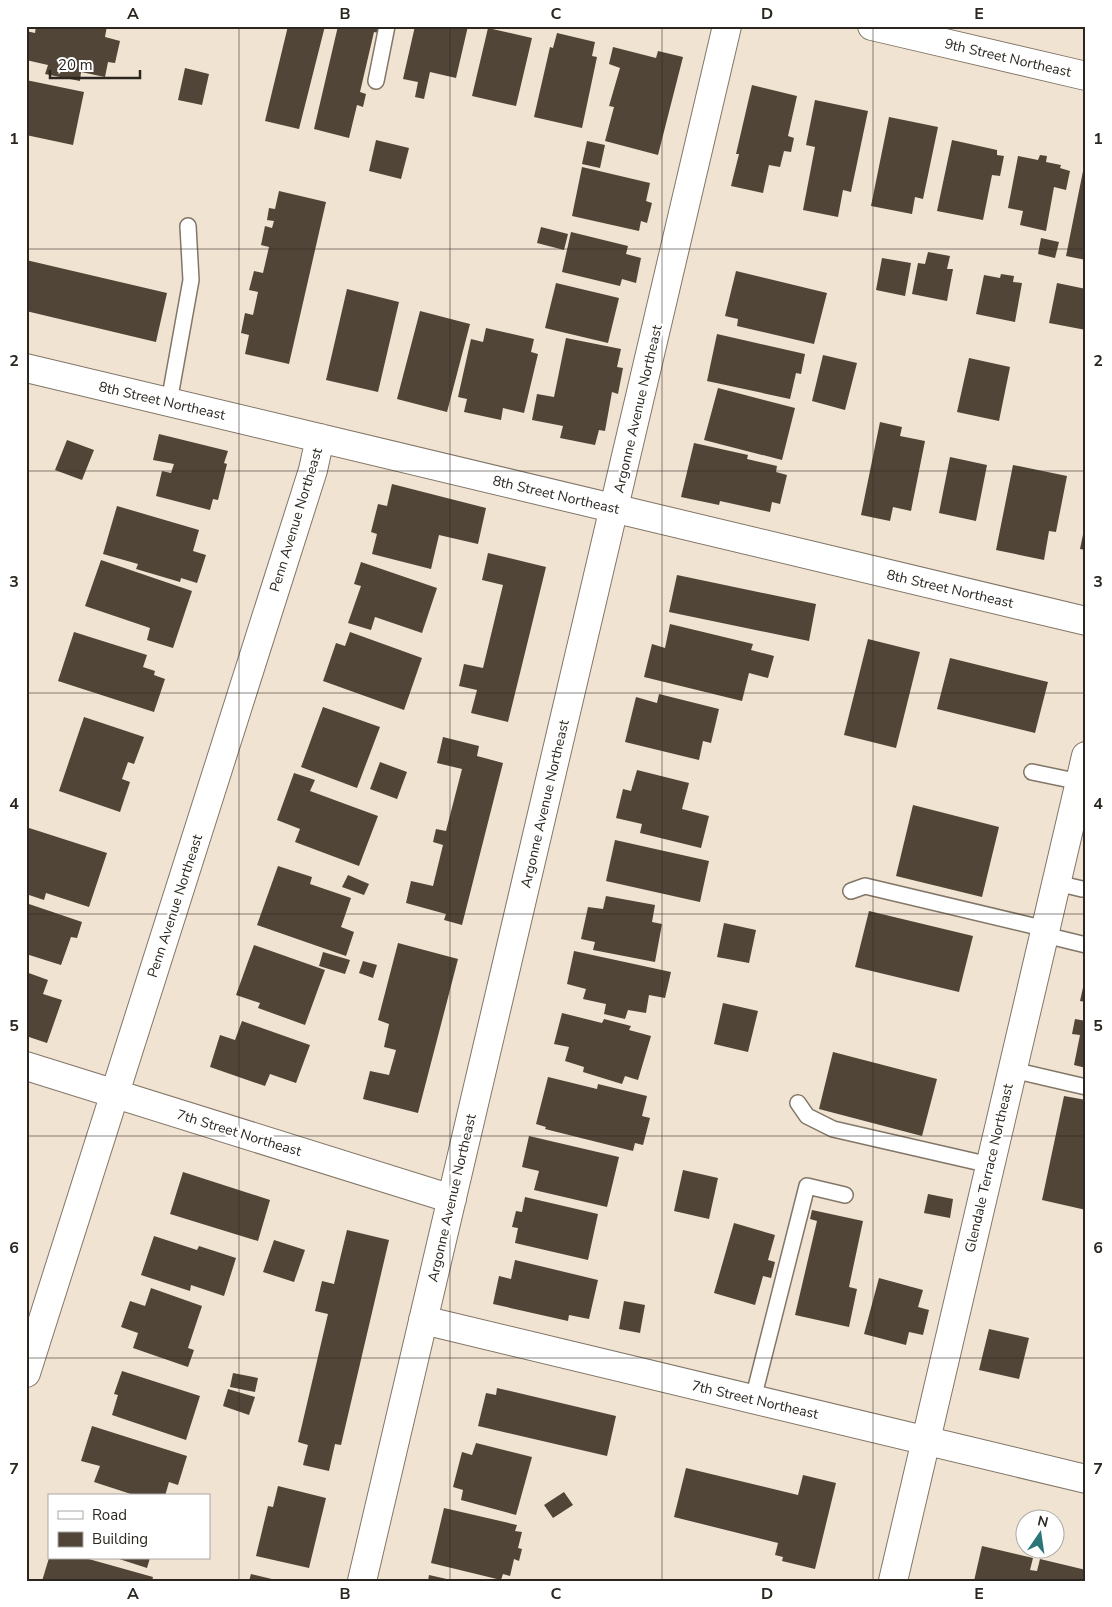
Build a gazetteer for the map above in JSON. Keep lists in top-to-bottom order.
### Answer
{
  "streets": {
    "street": [
      "9th Street Northeast",
      "8th Street Northeast",
      "Argonne Avenue Northeast",
      "Penn Avenue Northeast",
      "7th Street Northeast",
      "Glendale Terrace Northeast"
    ]
  },
  "crossings": [
    ["8th Street Northeast", "Argonne Avenue Northeast"],
    ["8th Street Northeast", "Penn Avenue Northeast"],
    ["Argonne Avenue Northeast", "7th Street Northeast"],
    ["Penn Avenue Northeast", "7th Street Northeast"],
    ["7th Street Northeast", "Glendale Terrace Northeast"]
  ],
  "legend": ["Road", "Building"],
  "scale_bar": "20 m",
  "north": "top",
  "grid": {
    "columns": [
      "A",
      "B",
      "C",
      "D",
      "E"
    ],
    "rows": [
      "1",
      "2",
      "3",
      "4",
      "5",
      "6",
      "7"
    ]
  }
}
